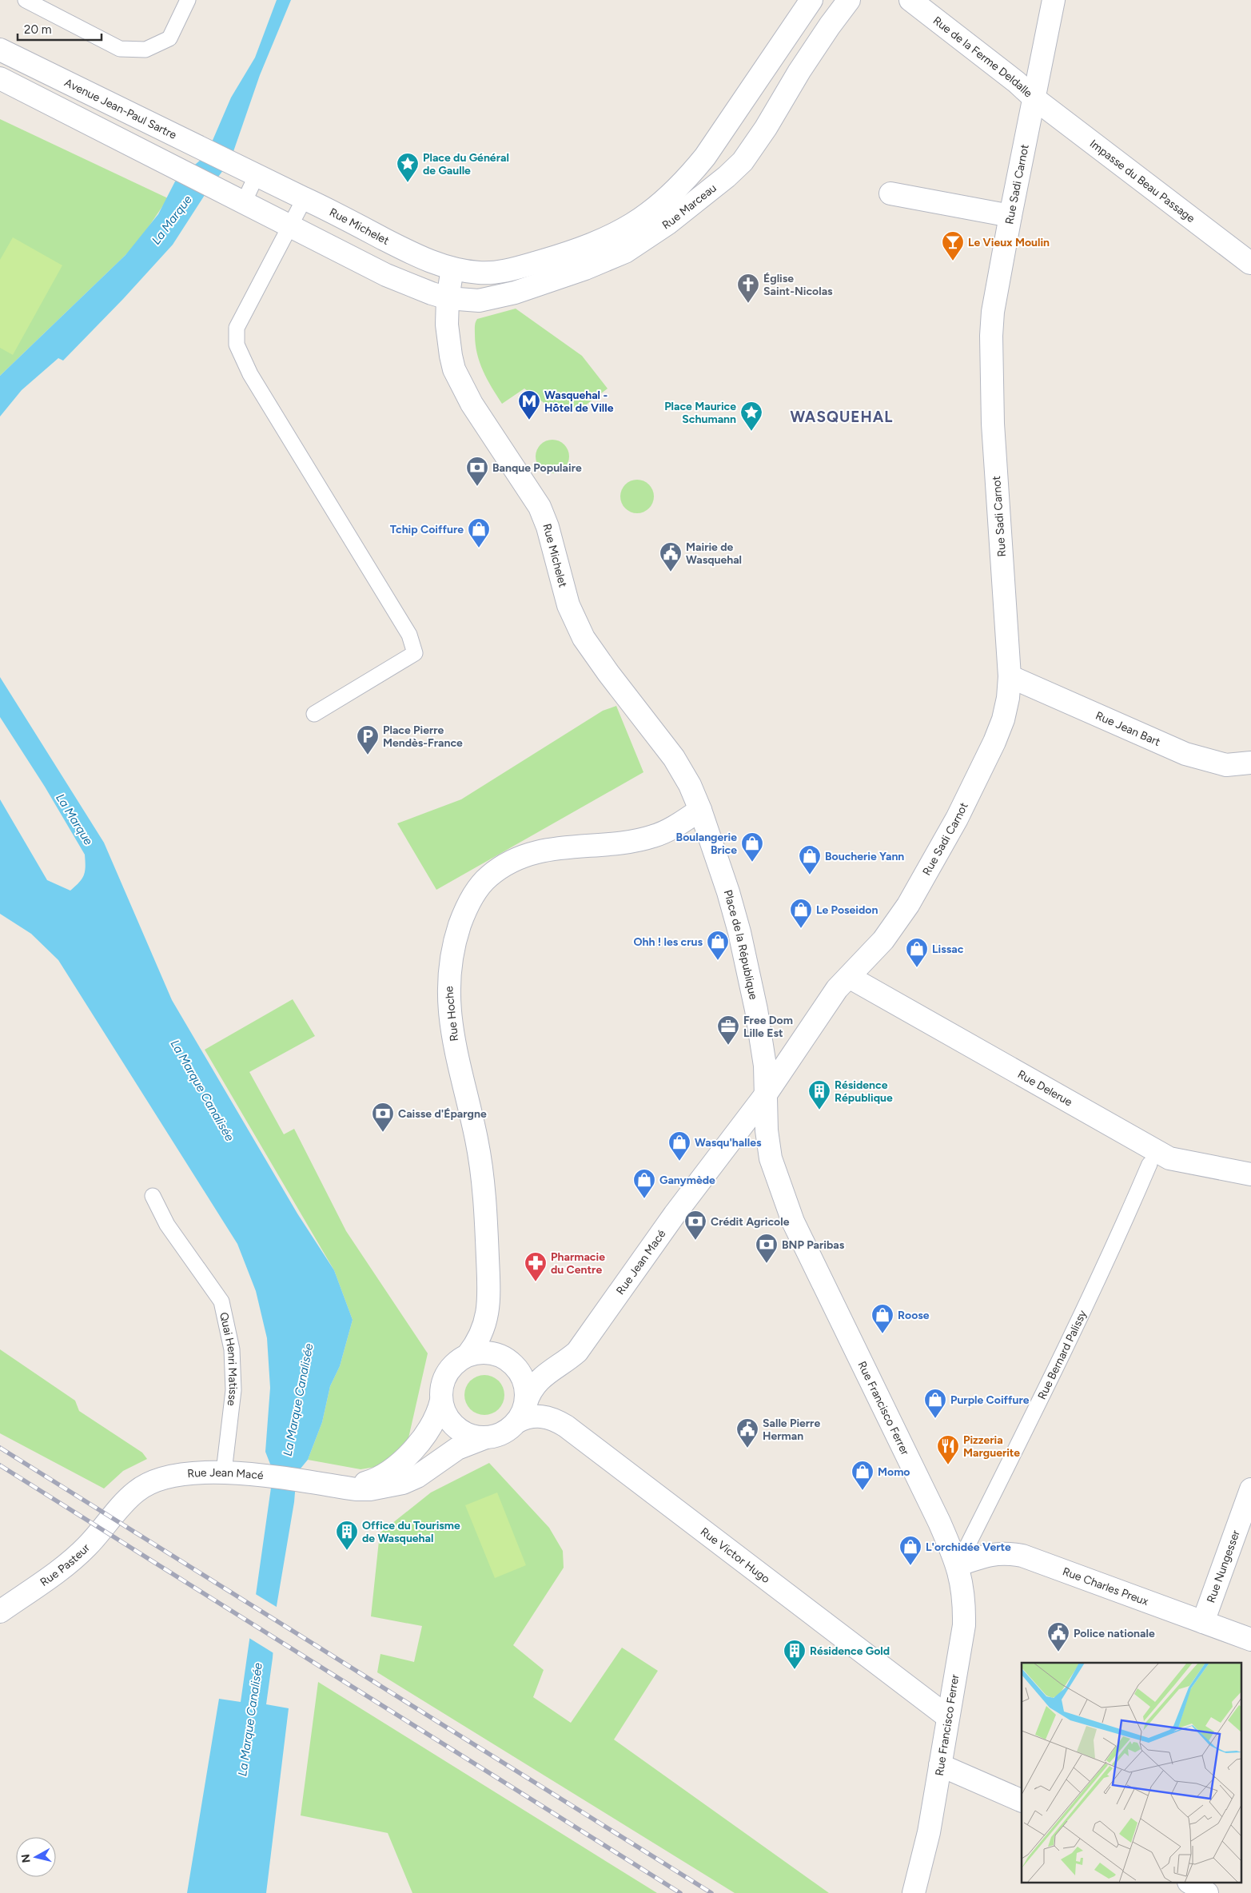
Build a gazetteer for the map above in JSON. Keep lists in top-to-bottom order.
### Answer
{
  "streets": {
    "street": [
      "Rue de la Ferme Deldalle",
      "Avenue Jean-Paul Sartre",
      "Impasse du Beau Passage",
      "Rue Sadi Carnot",
      "Rue Marceau",
      "Rue Michelet",
      "Rue Jean Bart",
      "Place de la République",
      "Rue Hoche",
      "Rue Delerue",
      "Rue Jean Macé",
      "Rue Francisco Ferrer",
      "Rue Victor Hugo",
      "Rue Pasteur",
      "Rue Nungesser",
      "Rue Charles Preux"
    ],
    "lane": ["Rue Bernard Palissy", "Quai Henri Matisse"]
  },
  "crossings": [
    ["Rue de la Ferme Deldalle", "Impasse du Beau Passage"],
    ["Rue de la Ferme Deldalle", "Rue Sadi Carnot"],
    ["Avenue Jean-Paul Sartre", "Rue Michelet"],
    ["Impasse du Beau Passage", "Rue Sadi Carnot"],
    ["Rue Sadi Carnot", "Rue Jean Bart"],
    ["Rue Sadi Carnot", "Rue Delerue"],
    ["Rue Marceau", "Rue Michelet"],
    ["Rue Michelet", "Place de la République"],
    ["Rue Michelet", "Rue Hoche"],
    ["Place de la République", "Rue Hoche"],
    ["Place de la République", "Rue Jean Macé"],
    ["Place de la République", "Rue Francisco Ferrer"],
    ["Rue Hoche", "Rue Jean Macé"],
    ["Rue Hoche", "Rue Victor Hugo"],
    ["Rue Jean Macé", "Quai Henri Matisse"],
    ["Rue Jean Macé", "Rue Francisco Ferrer"],
    ["Rue Jean Macé", "Rue Victor Hugo"],
    ["Rue Jean Macé", "Rue Pasteur"],
    ["Rue Bernard Palissy", "Rue Francisco Ferrer"],
    ["Rue Bernard Palissy", "Rue Charles Preux"],
    ["Rue Francisco Ferrer", "Rue Victor Hugo"],
    ["Rue Francisco Ferrer", "Rue Charles Preux"],
    ["Rue Nungesser", "Rue Charles Preux"]
  ],
  "districts": ["WASQUEHAL"],
  "water": ["La Marque", "La Marque Canalisée"],
  "places": {
    "place": ["Place du Général de Gaulle", "Place Maurice Schumann"],
    "bar": ["Le Vieux Moulin"],
    "church": ["Église Saint-Nicolas"],
    "metro station": ["Wasquehal - Hôtel de Ville"],
    "bank": [
      "Banque Populaire",
      "Caisse d'Épargne",
      "Crédit Agricole",
      "BNP Paribas"
    ],
    "shop": [
      "Tchip Coiffure",
      "Boulangerie Brice",
      "Boucherie Yann",
      "Le Poseidon",
      "Ohh ! les crus",
      "Lissac",
      "Wasqu'halles",
      "Ganymède",
      "Roose",
      "Purple Coiffure",
      "Momo",
      "L'orchidée Verte"
    ],
    "public building": ["Mairie de Wasquehal", "Salle Pierre Herman", "Police nationale"],
    "parking": ["Place Pierre Mendès-France"],
    "office": ["Free Dom Lille Est"],
    "building": ["Résidence République", "Office du Tourisme de Wasquehal", "Résidence Gold"],
    "pharmacy": ["Pharmacie du Centre"],
    "restaurant": ["Pizzeria Marguerite"]
  },
  "scale_bar": "20 m",
  "north": "left"
}
